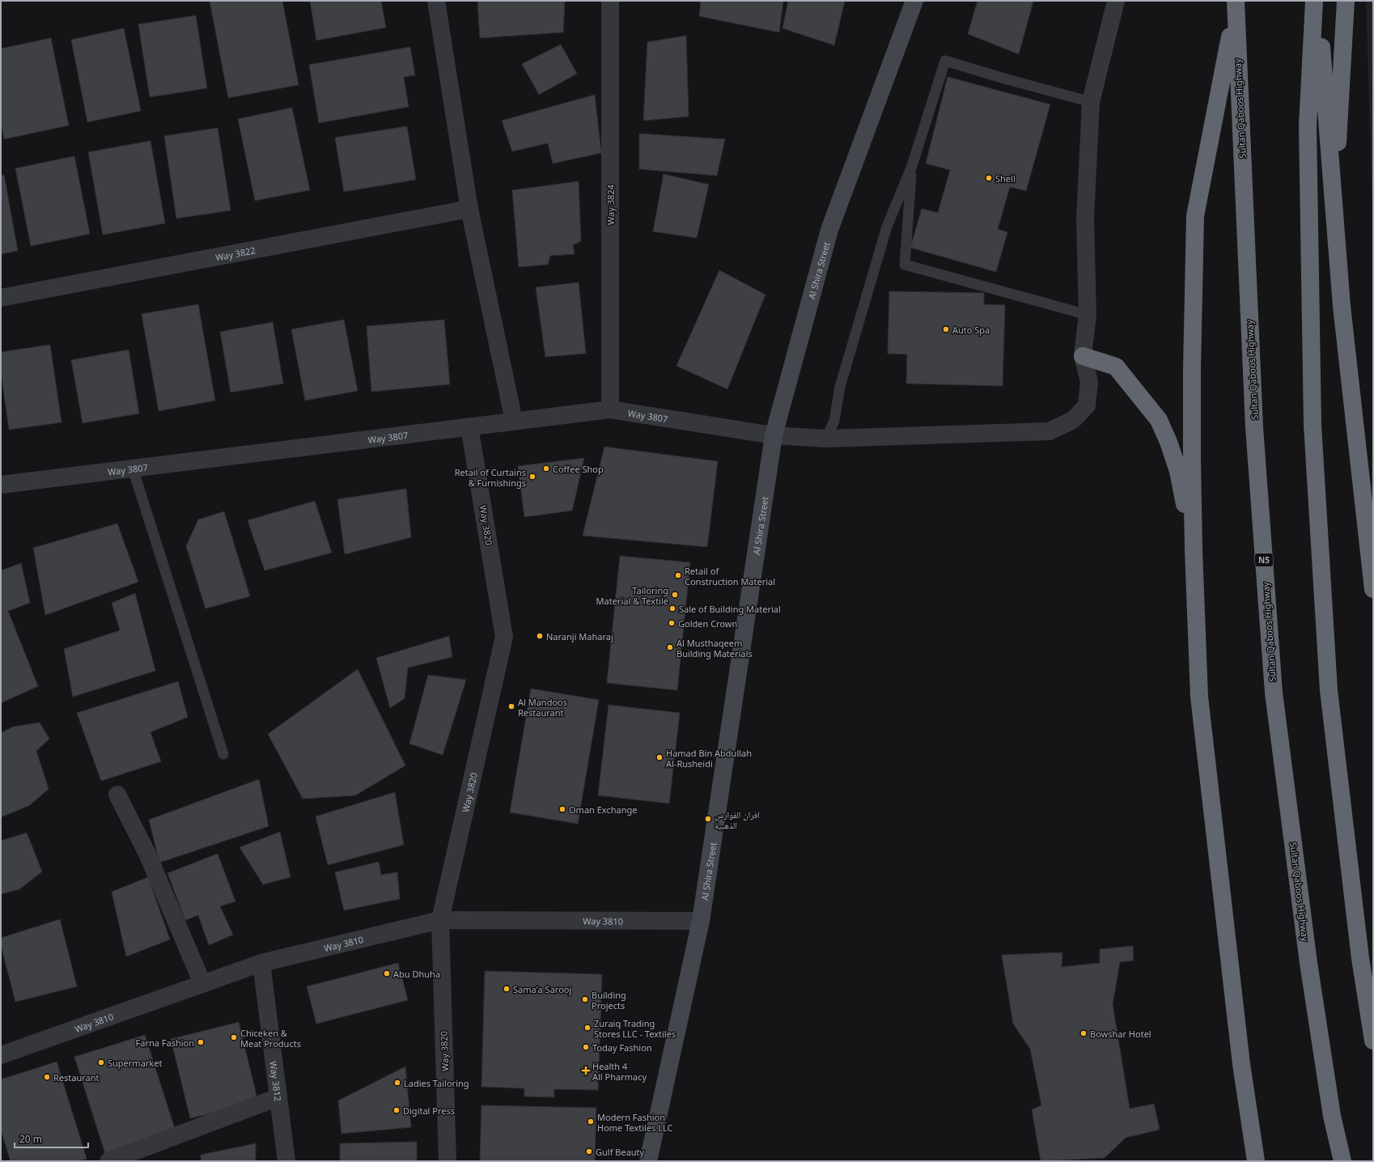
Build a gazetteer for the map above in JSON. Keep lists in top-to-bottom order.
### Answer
{
  "streets": {
    "highway": ["Sultan Qaboos Highway", "N5"],
    "street": [
      "Way 3824",
      "Way 3822",
      "Al Shira Street",
      "Way 3807",
      "Way 3820",
      "Way 3810",
      "Way 3812"
    ]
  },
  "crossings": [
    ["Way 3824", "Way 3807"],
    ["Al Shira Street", "Way 3807"],
    ["Al Shira Street", "Way 3810"],
    ["Way 3807", "Way 3820"],
    ["Way 3820", "Way 3810"],
    ["Way 3810", "Way 3812"]
  ],
  "places": {
    "other": [
      "Shell",
      "Auto Spa",
      "Coffee Shop",
      "Retail of Curtains & Furnishings",
      "Retail of Construction Material",
      "Tailoring Material & Textile",
      "Sale of Building Material",
      "Golden Crown",
      "Naranji Maharaj",
      "Al Musthaqeem Building Materials",
      "Al Mandoos Restaurant",
      "Hamad Bin Abdullah Al-Rusheidi",
      "Oman Exchange",
      "افران الفوارس الذهبية",
      "Abu Dhuha",
      "Sama'a Sarooj",
      "Building Projects",
      "Zuraiq Trading Stores LLC - Textiles",
      "Bowshar Hotel",
      "Chiceken & Meat Products",
      "Farna Fashion",
      "Today Fashion",
      "Supermarket",
      "Restaurant",
      "Ladies Tailoring",
      "Digital Press",
      "Modern Fashion Home Textiles LLC",
      "Gulf Beauty"
    ],
    "health": ["Health 4 All Pharmacy"]
  },
  "scale_bar": "20 m"
}
